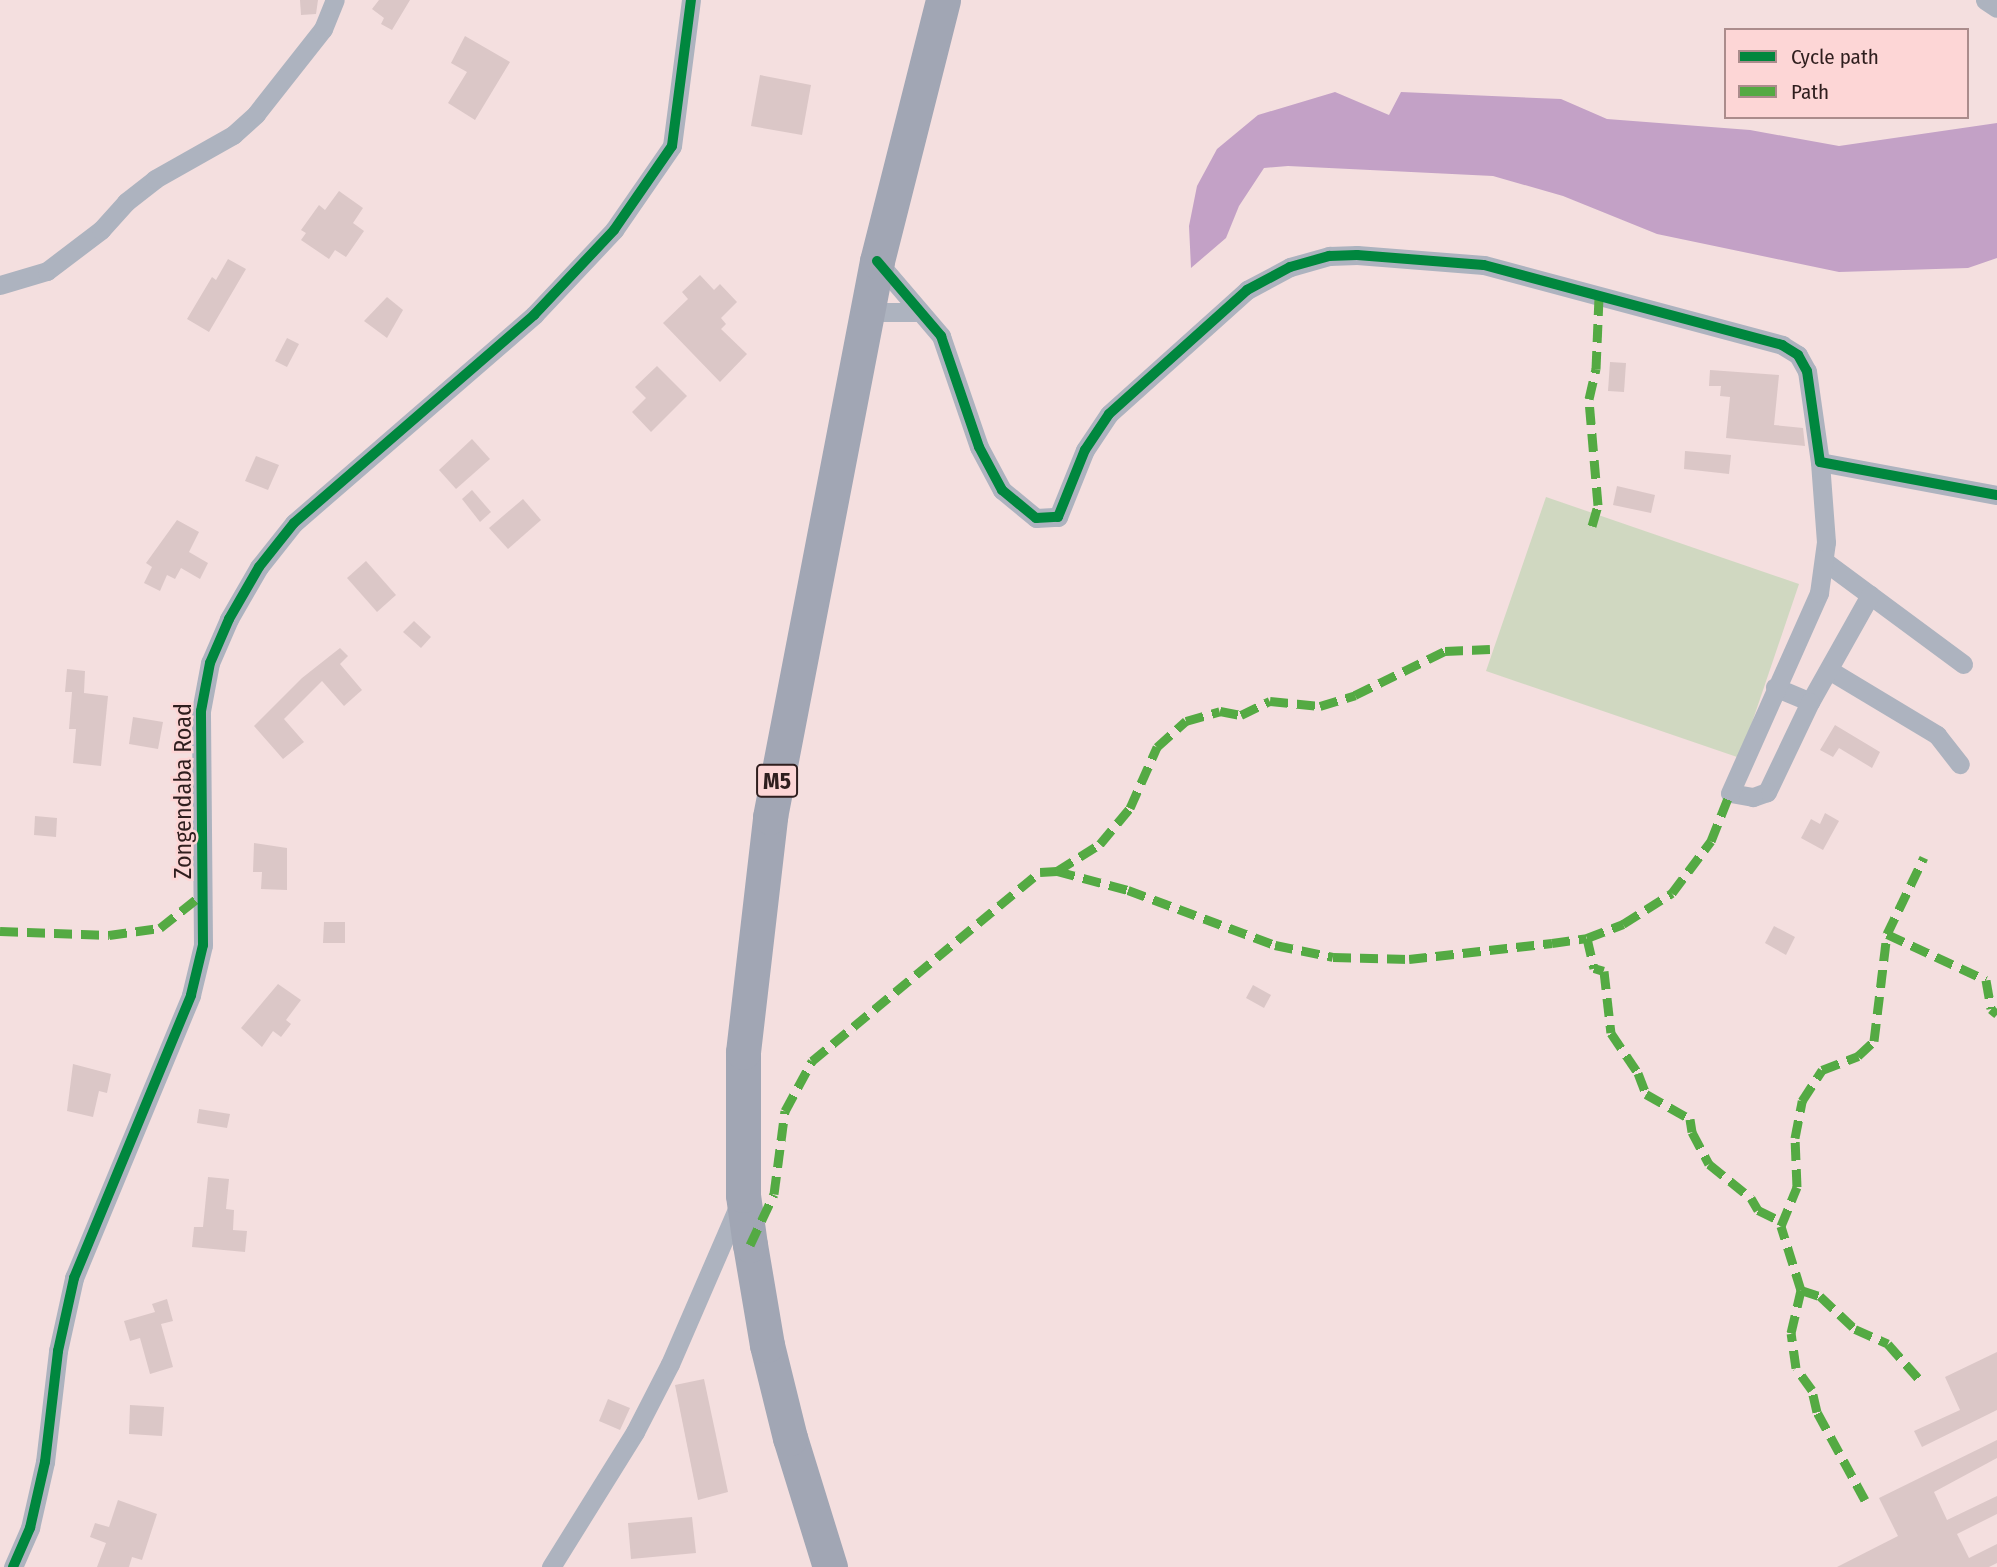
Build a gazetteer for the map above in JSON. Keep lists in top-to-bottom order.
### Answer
{
  "streets": {
    "highway": ["M5"],
    "street": ["Zongendaba Road"]
  },
  "legend": ["Cycle path", "Path"]
}
